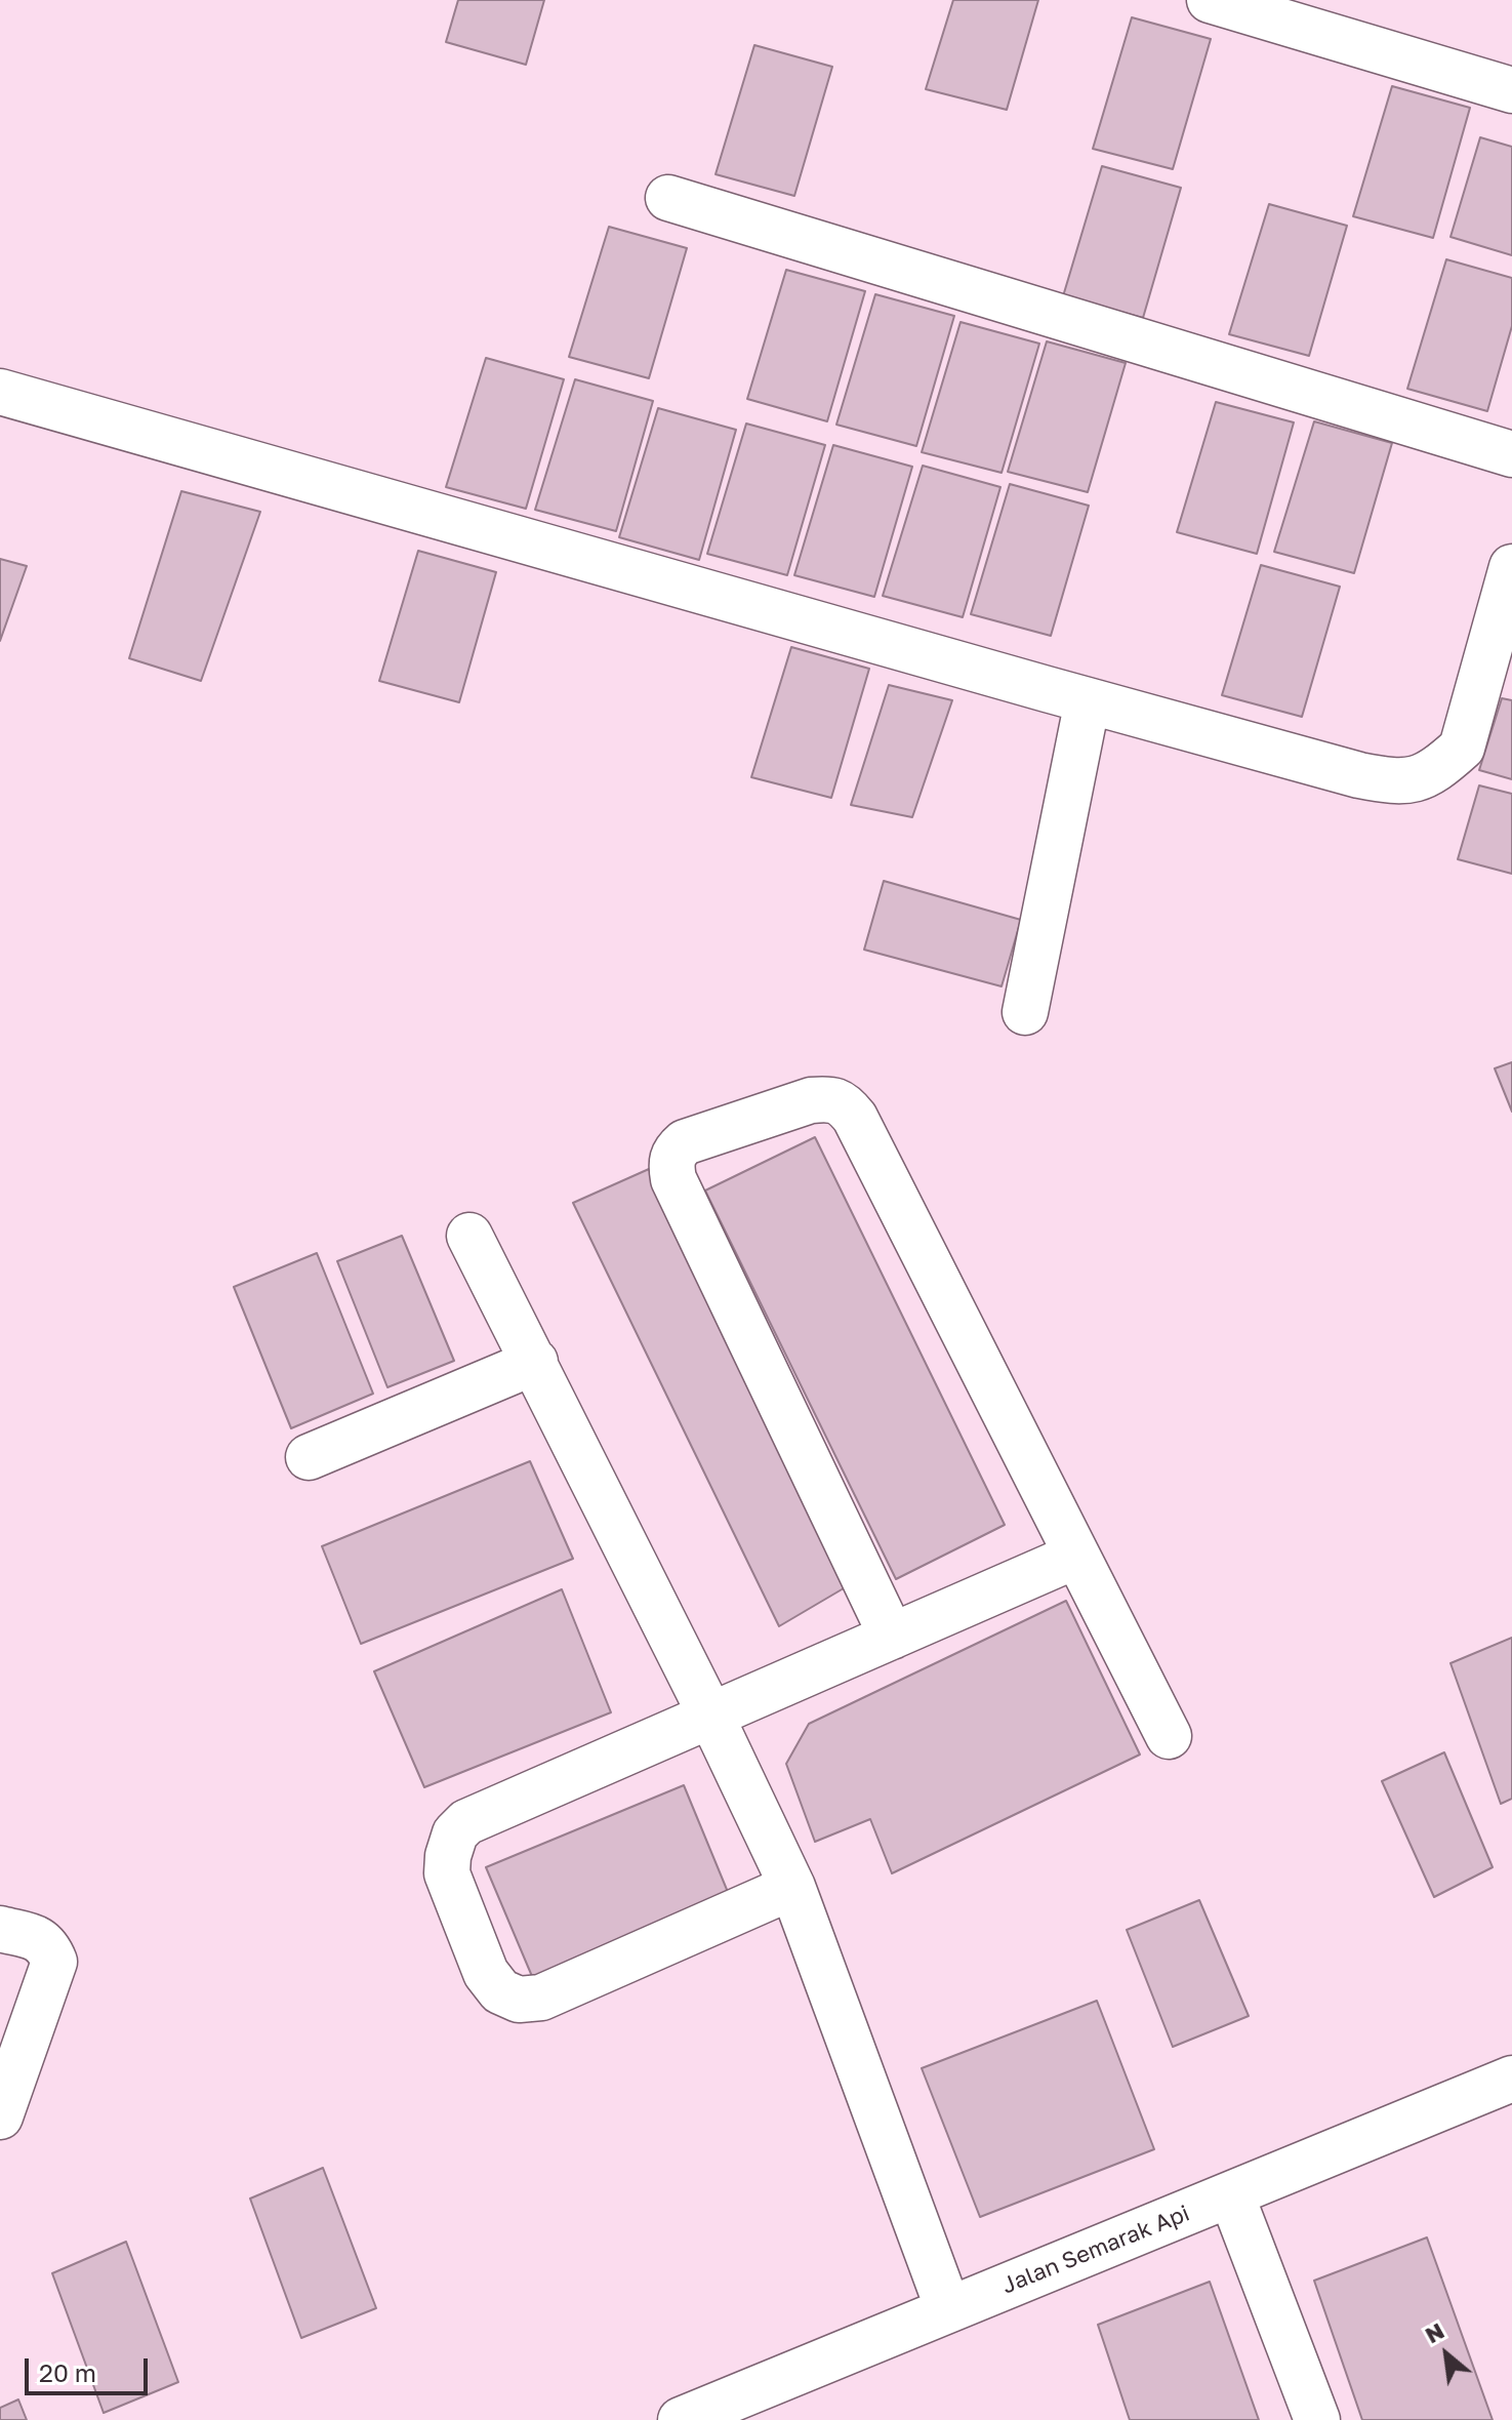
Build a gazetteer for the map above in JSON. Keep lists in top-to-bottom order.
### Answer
{
  "streets": {
    "street": ["Jalan Semarak Api"]
  },
  "scale_bar": "20 m",
  "north": "top left"
}
